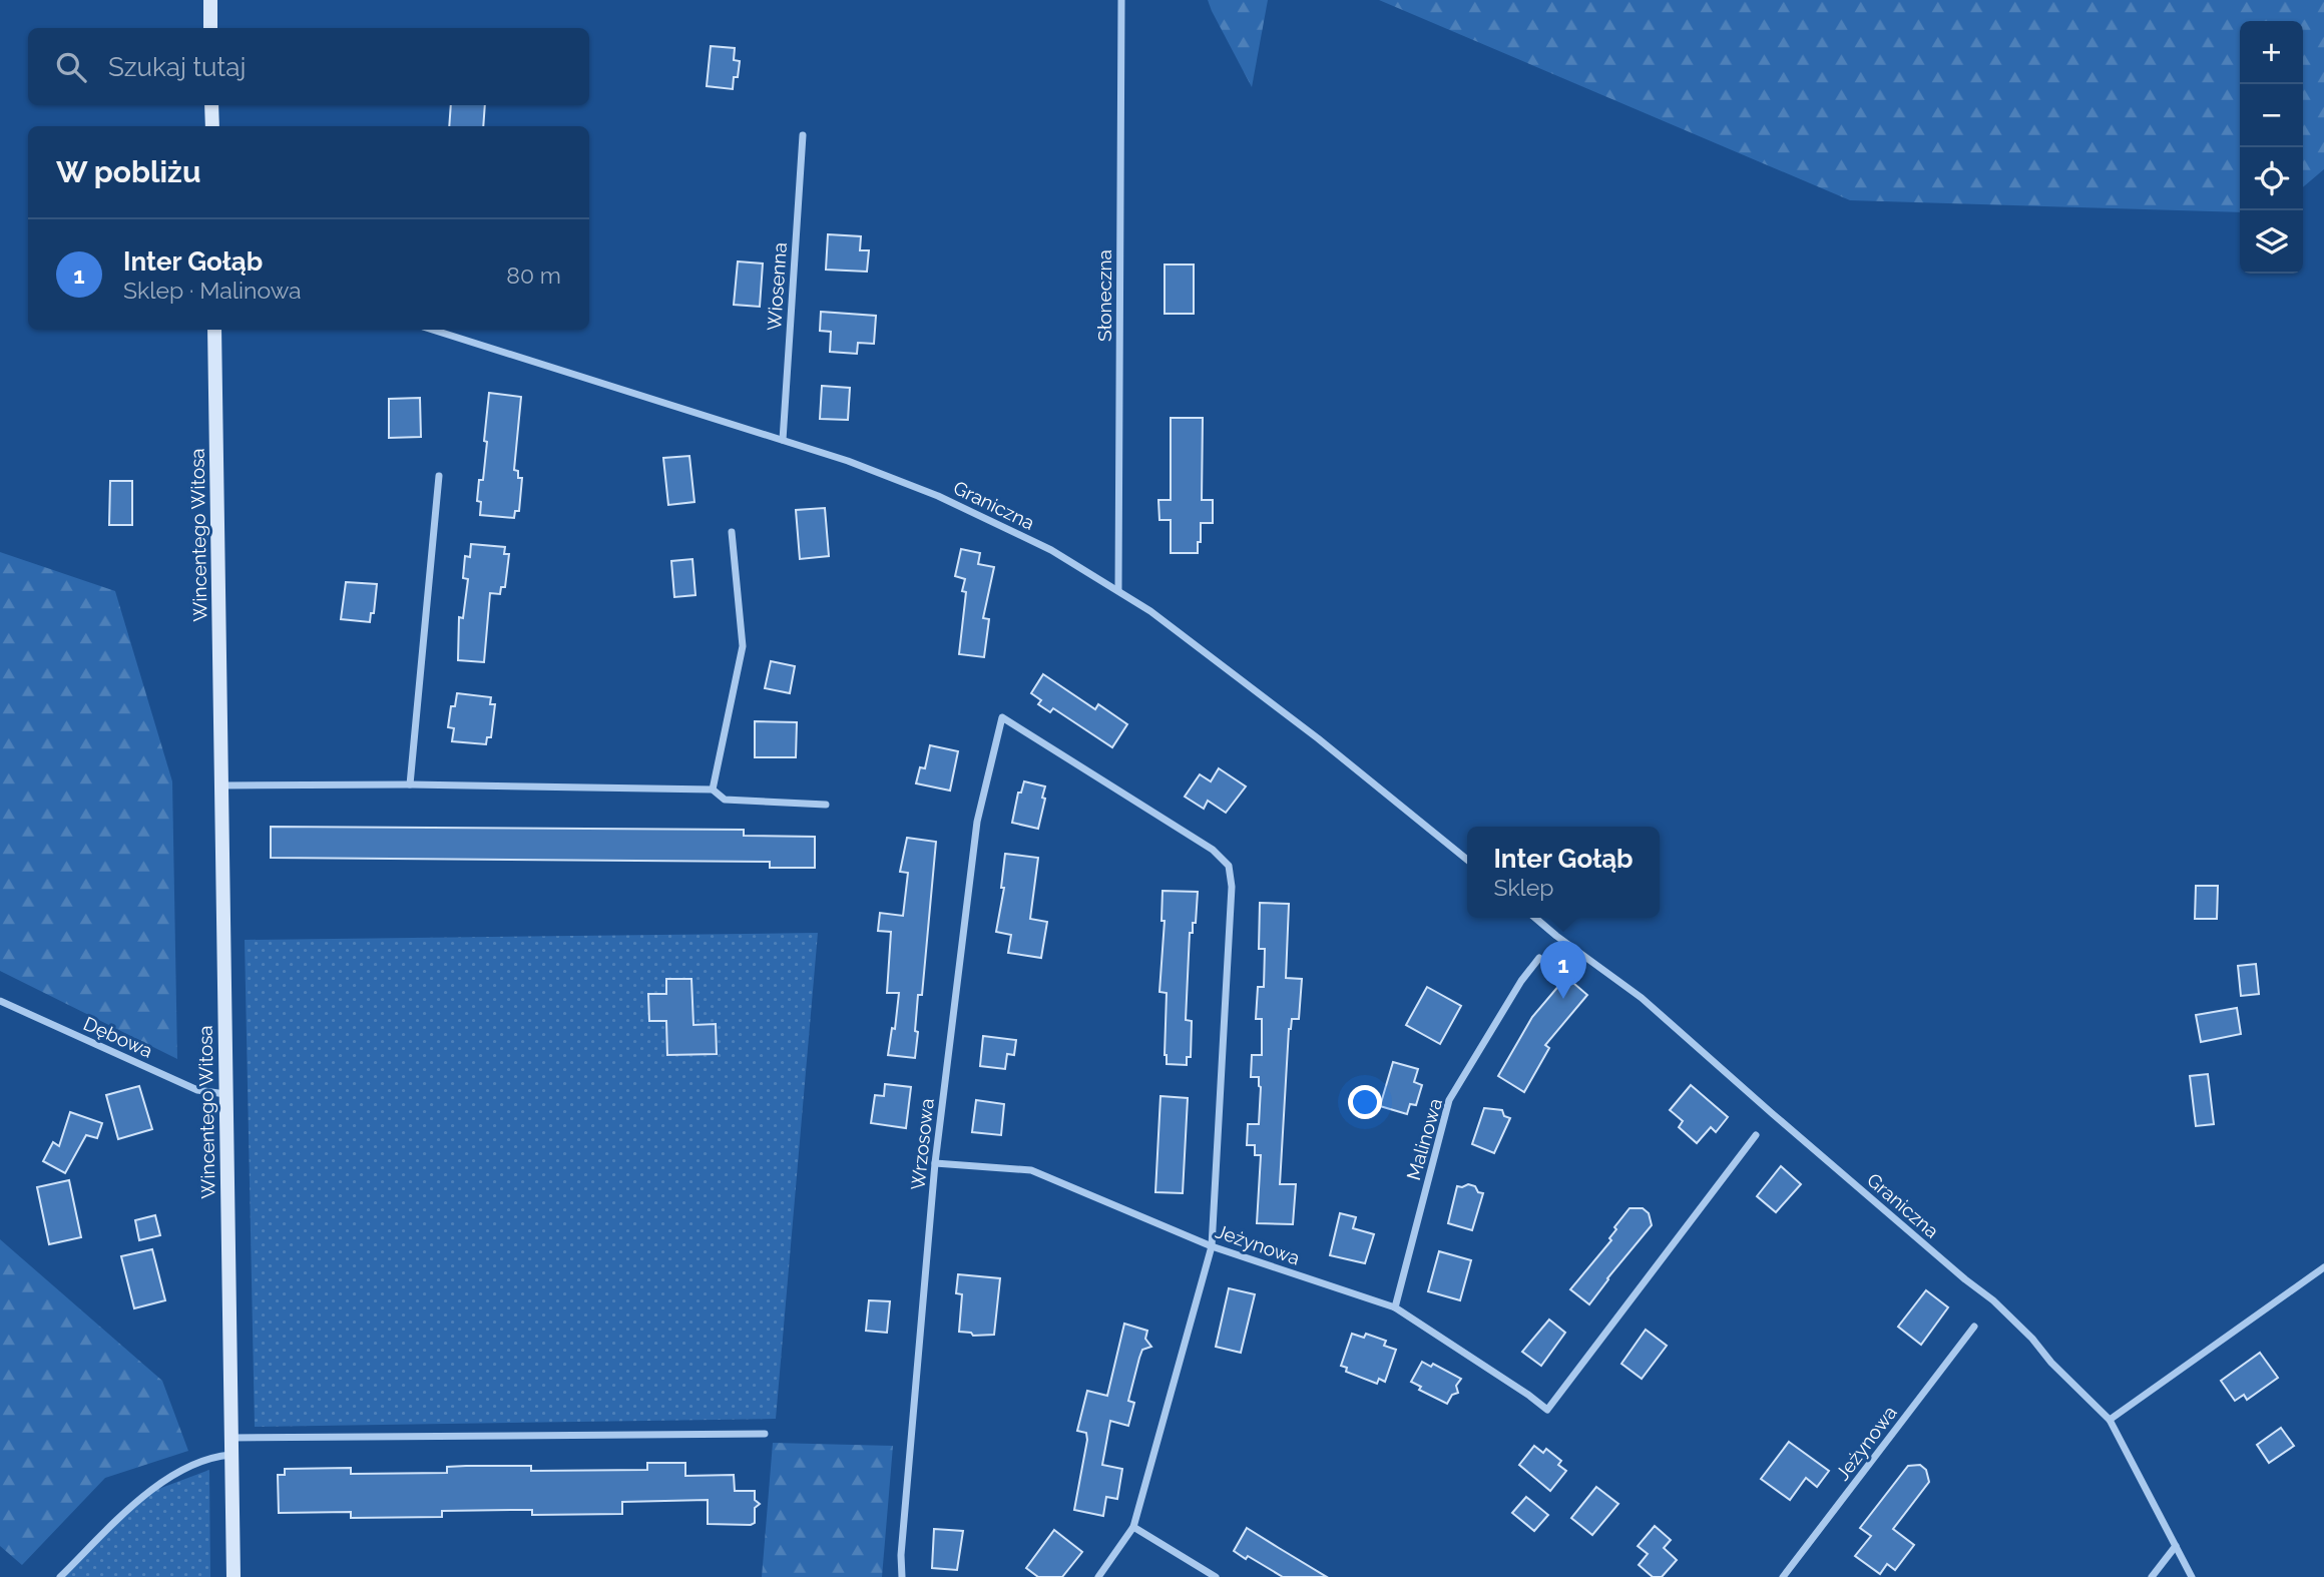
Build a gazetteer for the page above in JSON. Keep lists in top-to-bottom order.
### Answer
{
  "streets": {
    "street": [
      "Wiosenna",
      "Słoneczna",
      "Graniczna",
      "Wincentego Witosa",
      "Dębowa",
      "Malinowa",
      "Wrzosowa",
      "Jeżynowa"
    ]
  },
  "crossings": [
    ["Wiosenna", "Graniczna"],
    ["Słoneczna", "Graniczna"],
    ["Wincentego Witosa", "Dębowa"],
    ["Malinowa", "Jeżynowa"],
    ["Wrzosowa", "Jeżynowa"]
  ],
  "page": {
    "map_buttons": ["+", "−"],
    "search": "Szukaj tutaj",
    "heading": "W pobliżu",
    "list": [
      {
        "mark": "1",
        "name": "Inter Gołąb",
        "note": "Sklep · Malinowa",
        "value": "80 m"
      }
    ],
    "popup": ["Inter Gołąb", "Sklep"],
    "pins": "1"
  }
}
